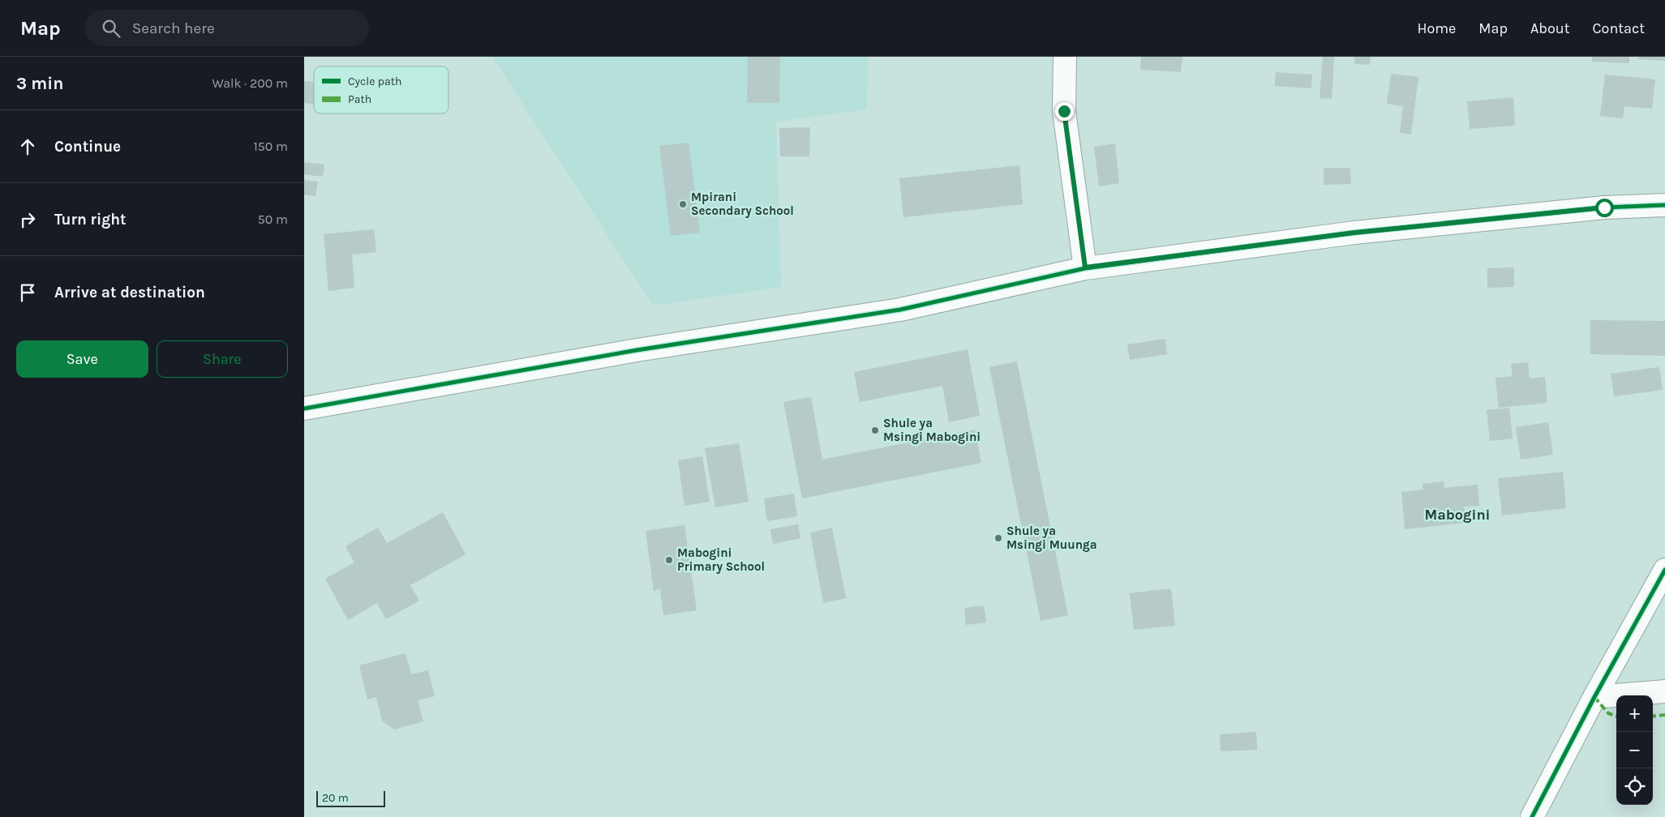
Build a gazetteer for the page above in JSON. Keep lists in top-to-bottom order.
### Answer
{
  "districts": ["Mabogini"],
  "places": [
    "Mpirani Secondary School",
    "Shule ya Msingi Mabogini",
    "Shule ya Msingi Muunga",
    "Mabogini Primary School"
  ],
  "legend": ["Cycle path", "Path"],
  "scale_bar": "20 m",
  "page": {
    "header": "Map",
    "search": "Search here",
    "nav": [
      "Home",
      "Map",
      "About",
      "Contact"
    ],
    "heading": ["3 min", "Walk · 200 m"],
    "list": [
      ["Continue", "150 m"],
      ["Turn right", "50 m"],
      "Arrive at destination"
    ],
    "buttons": ["Save", "Share"],
    "map_buttons": ["+", "−"],
    "scale": "20 m"
  }
}
